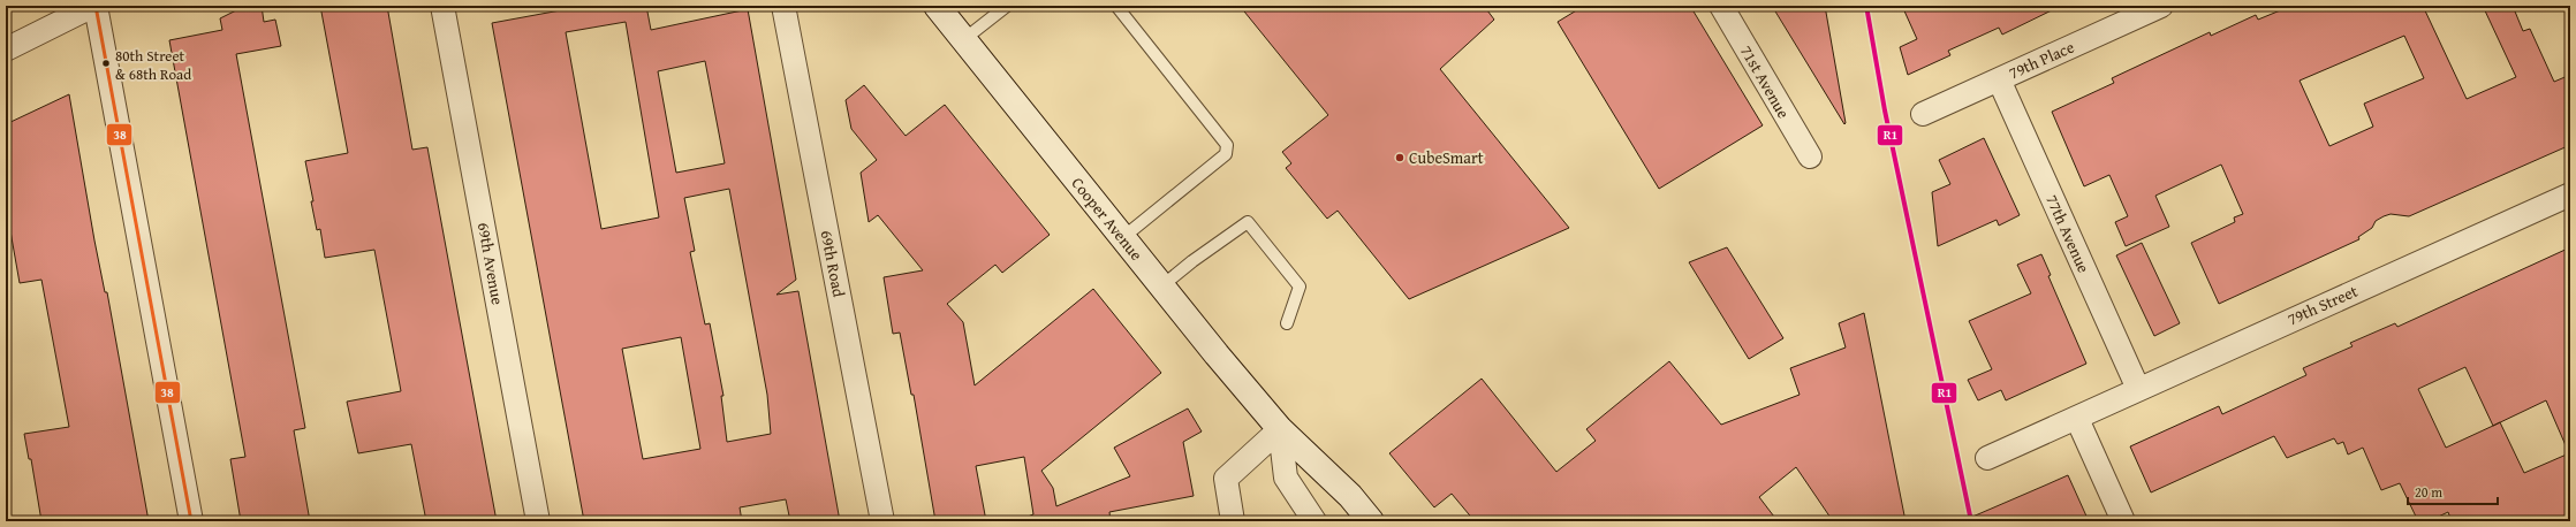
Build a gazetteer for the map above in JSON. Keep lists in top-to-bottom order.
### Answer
{
  "streets": {
    "main road": ["Cooper Avenue"],
    "street": [
      "79th Place",
      "71st Avenue",
      "77th Avenue",
      "69th Avenue",
      "69th Road",
      "79th Street"
    ]
  },
  "crossings": [
    ["79th Place", "77th Avenue"],
    ["77th Avenue", "79th Street"]
  ],
  "places": ["80th Street & 68th Road", "CubeSmart"],
  "lines": ["transit line R1", "transit line 38"],
  "scale_bar": "20 m"
}
